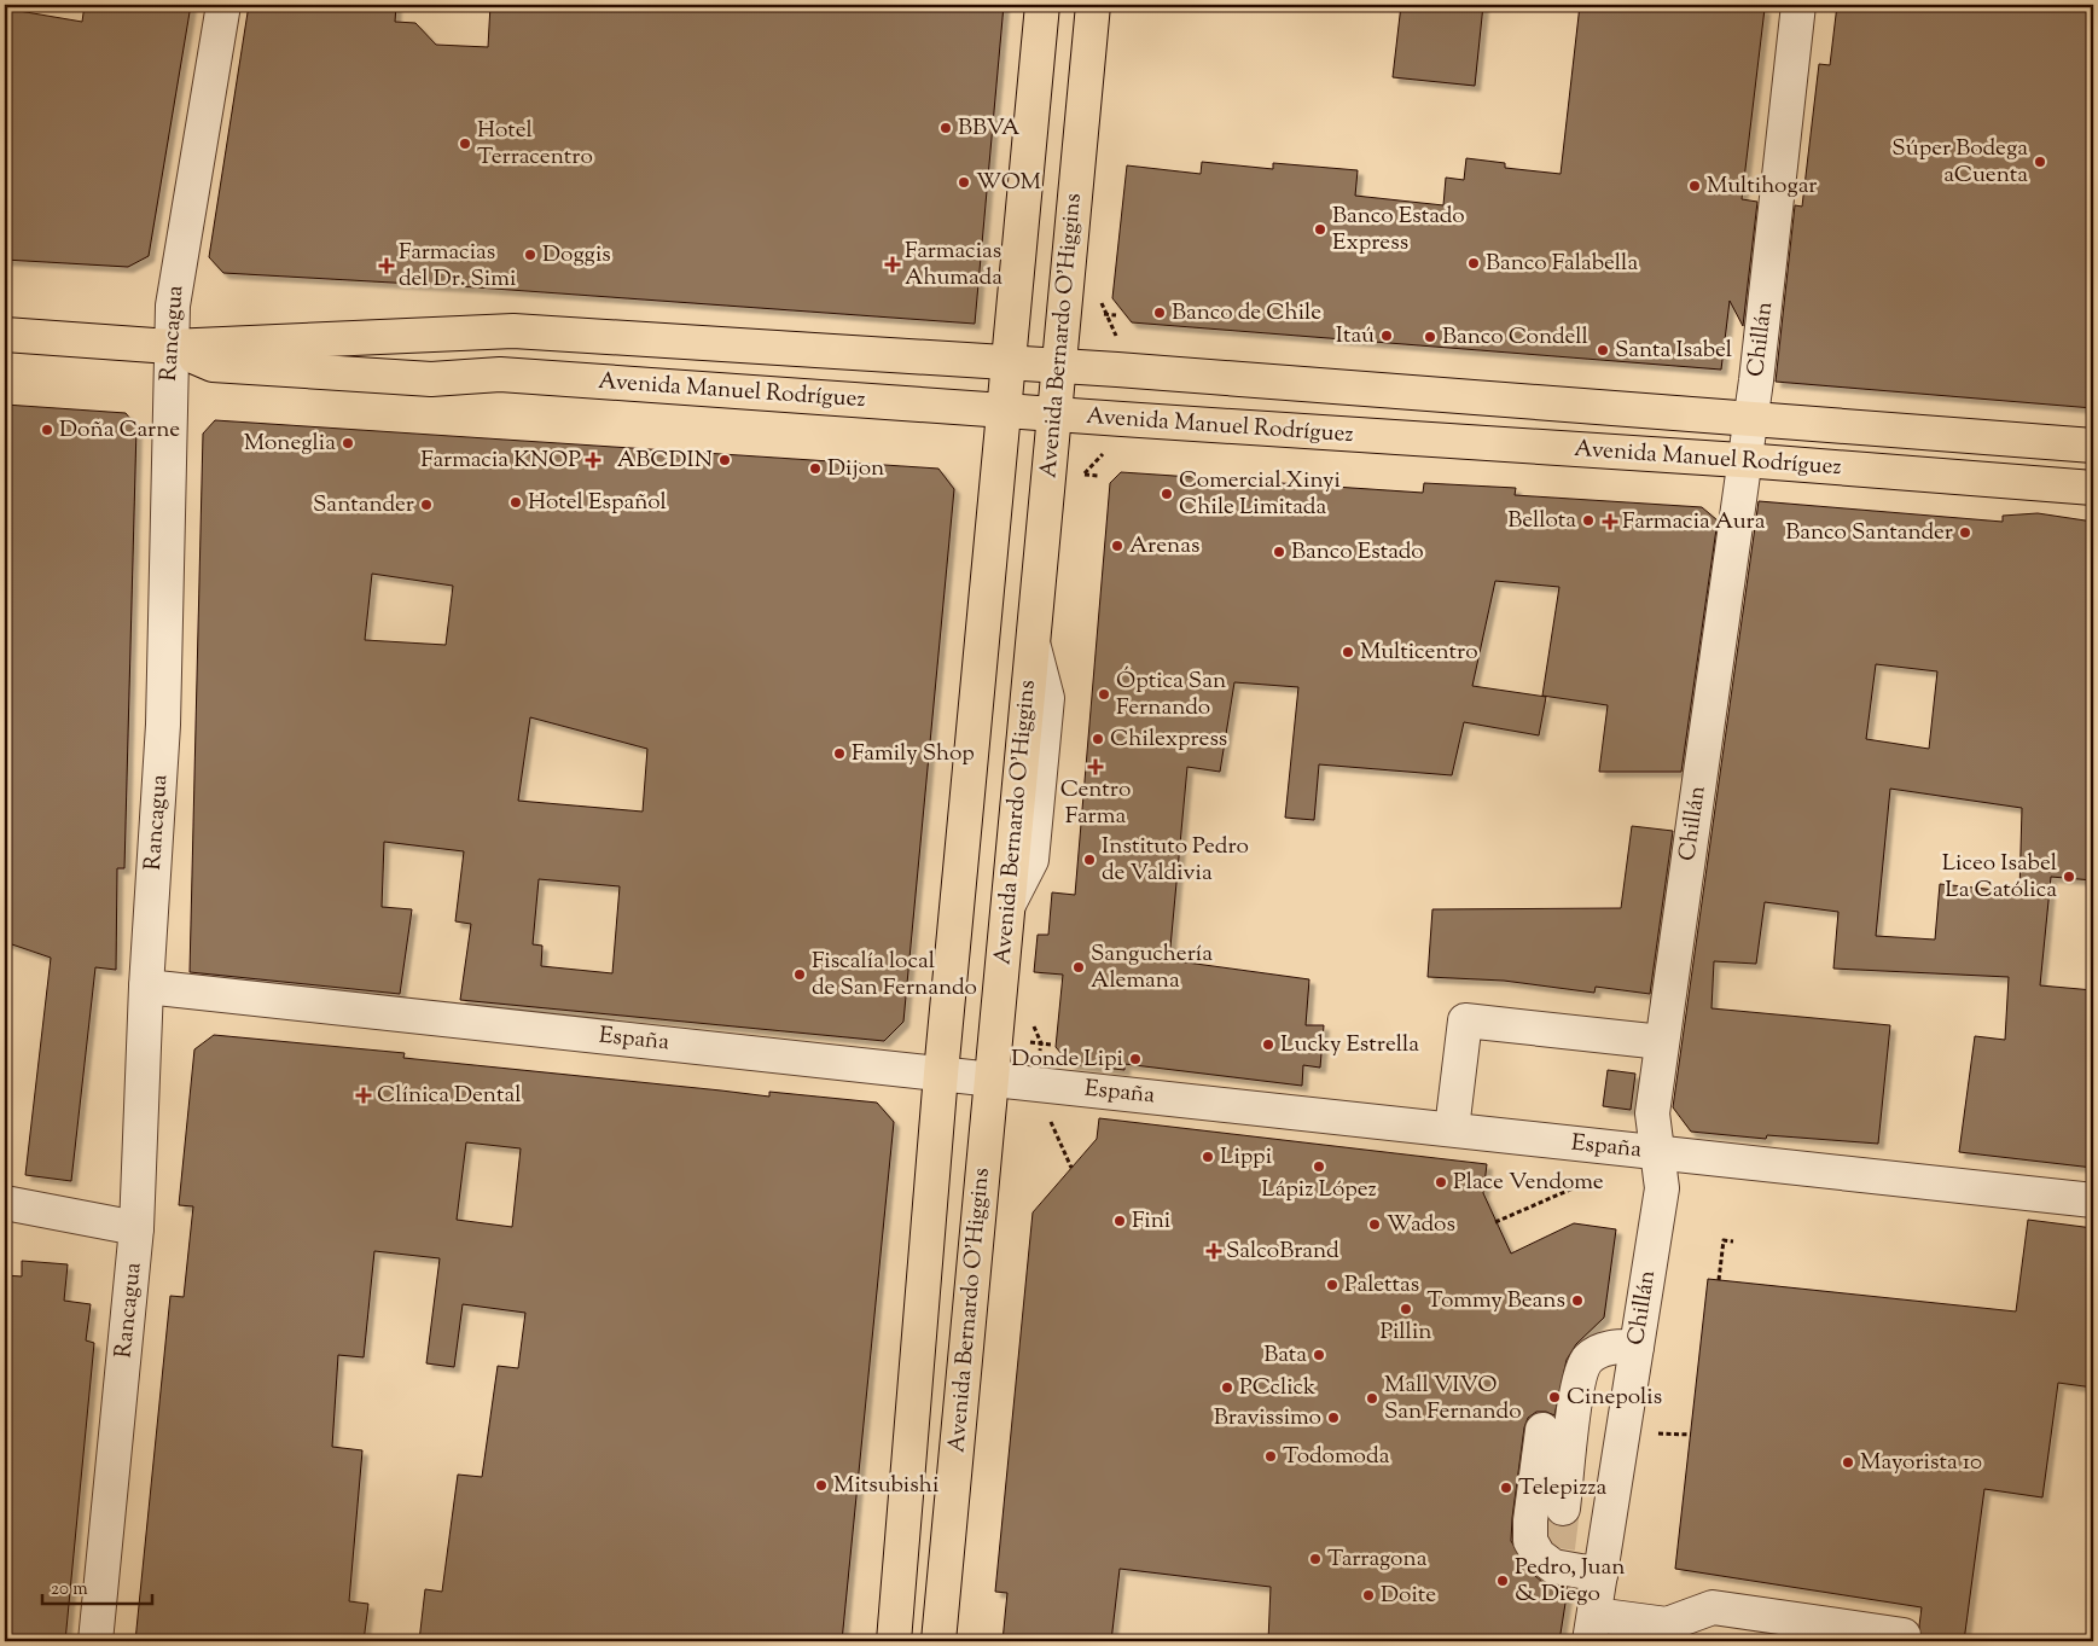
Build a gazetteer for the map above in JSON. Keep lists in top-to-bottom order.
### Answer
{
  "streets": {
    "main road": ["Avenida Bernardo O'Higgins", "Avenida Manuel Rodríguez"],
    "street": ["Rancagua", "Chillán", "España"]
  },
  "crossings": [
    ["Rancagua", "Avenida Manuel Rodríguez"],
    ["Rancagua", "España"],
    ["Avenida Bernardo O'Higgins", "Avenida Manuel Rodríguez"],
    ["Avenida Bernardo O'Higgins", "España"],
    ["Chillán", "Avenida Manuel Rodríguez"],
    ["Chillán", "España"]
  ],
  "places": {
    "other": [
      "BBVA",
      "Hotel Terracentro",
      "Súper Bodega aCuenta",
      "WOM",
      "Multihogar",
      "Banco Estado Express",
      "Doggis",
      "Banco Falabella",
      "Banco de Chile",
      "Itaú",
      "Banco Condell",
      "Santa Isabel",
      "Doña Carne",
      "Moneglia",
      "ABCDIN",
      "Dijon",
      "Comercial Xinyi Chile Limitada",
      "Hotel Español",
      "Santander",
      "Bellota",
      "Banco Santander",
      "Arenas",
      "Banco Estado",
      "Multicentro",
      "Óptica San Fernando",
      "Chilexpress",
      "Family Shop",
      "Instituto Pedro de Valdivia",
      "Liceo Isabel La Católica",
      "Sanguchería Alemana",
      "Fiscalía local de San Fernando",
      "Lucky Estrella",
      "Donde Lipi",
      "Lippi",
      "Lápiz López",
      "Place Vendome",
      "Fini",
      "Wados",
      "Palettas",
      "Tommy Beans",
      "Pillin",
      "Bata",
      "PCclick",
      "Cinepolis",
      "Mall VIVO San Fernando",
      "Bravissimo",
      "Todomoda",
      "Mayorista 10",
      "Mitsubishi",
      "Telepizza",
      "Tarragona",
      "Pedro, Juan & Diego",
      "Doite"
    ],
    "health": [
      "Farmacias Ahumada",
      "Farmacias del Dr. Simi",
      "Farmacia KNOP",
      "Farmacia Aura",
      "Centro Farma",
      "Clínica Dental",
      "SalcoBrand"
    ]
  },
  "scale_bar": "20 m"
}
